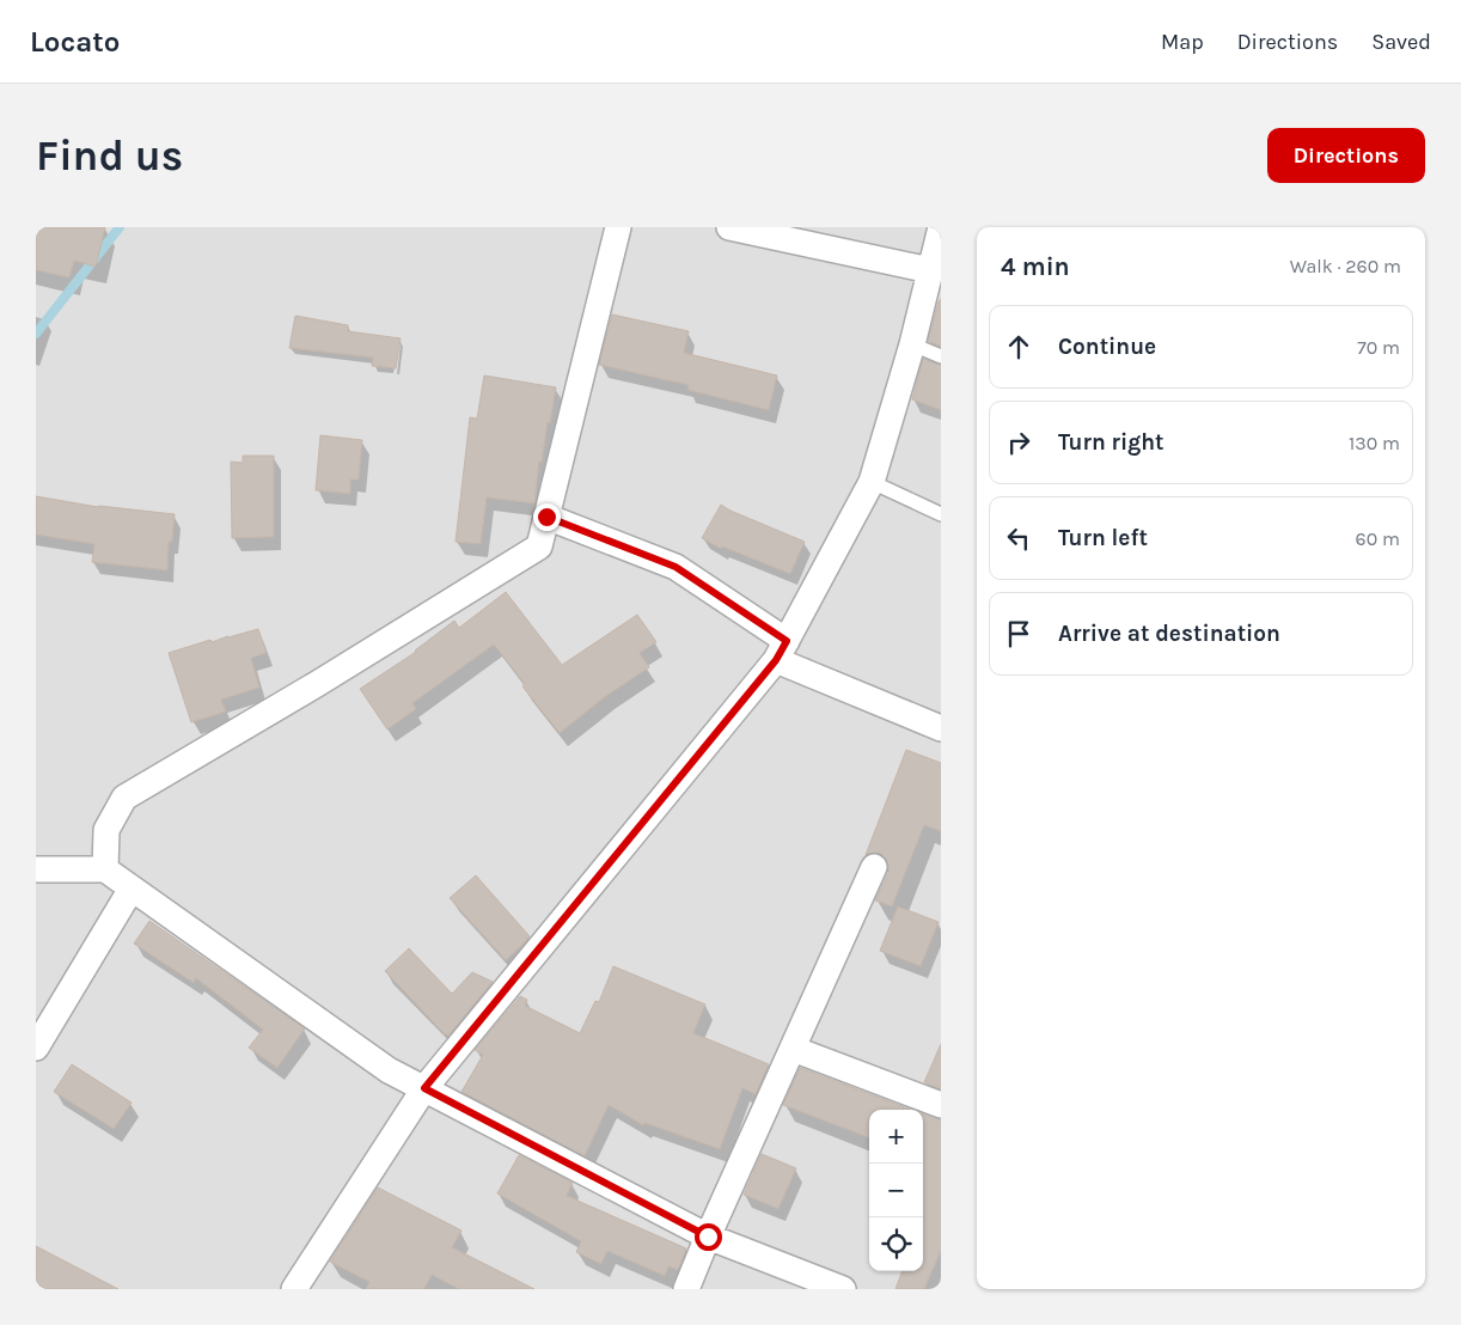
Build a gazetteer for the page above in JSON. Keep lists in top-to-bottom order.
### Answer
{
  "page": {
    "header": "Locato",
    "nav": ["Map", "Directions", "Saved"],
    "buttons": "Directions",
    "title": "Find us",
    "heading": ["4 min", "Walk · 260 m"],
    "list": [
      ["Continue", "70 m"],
      ["Turn right", "130 m"],
      ["Turn left", "60 m"],
      "Arrive at destination"
    ],
    "map_buttons": ["+", "−"]
  }
}
